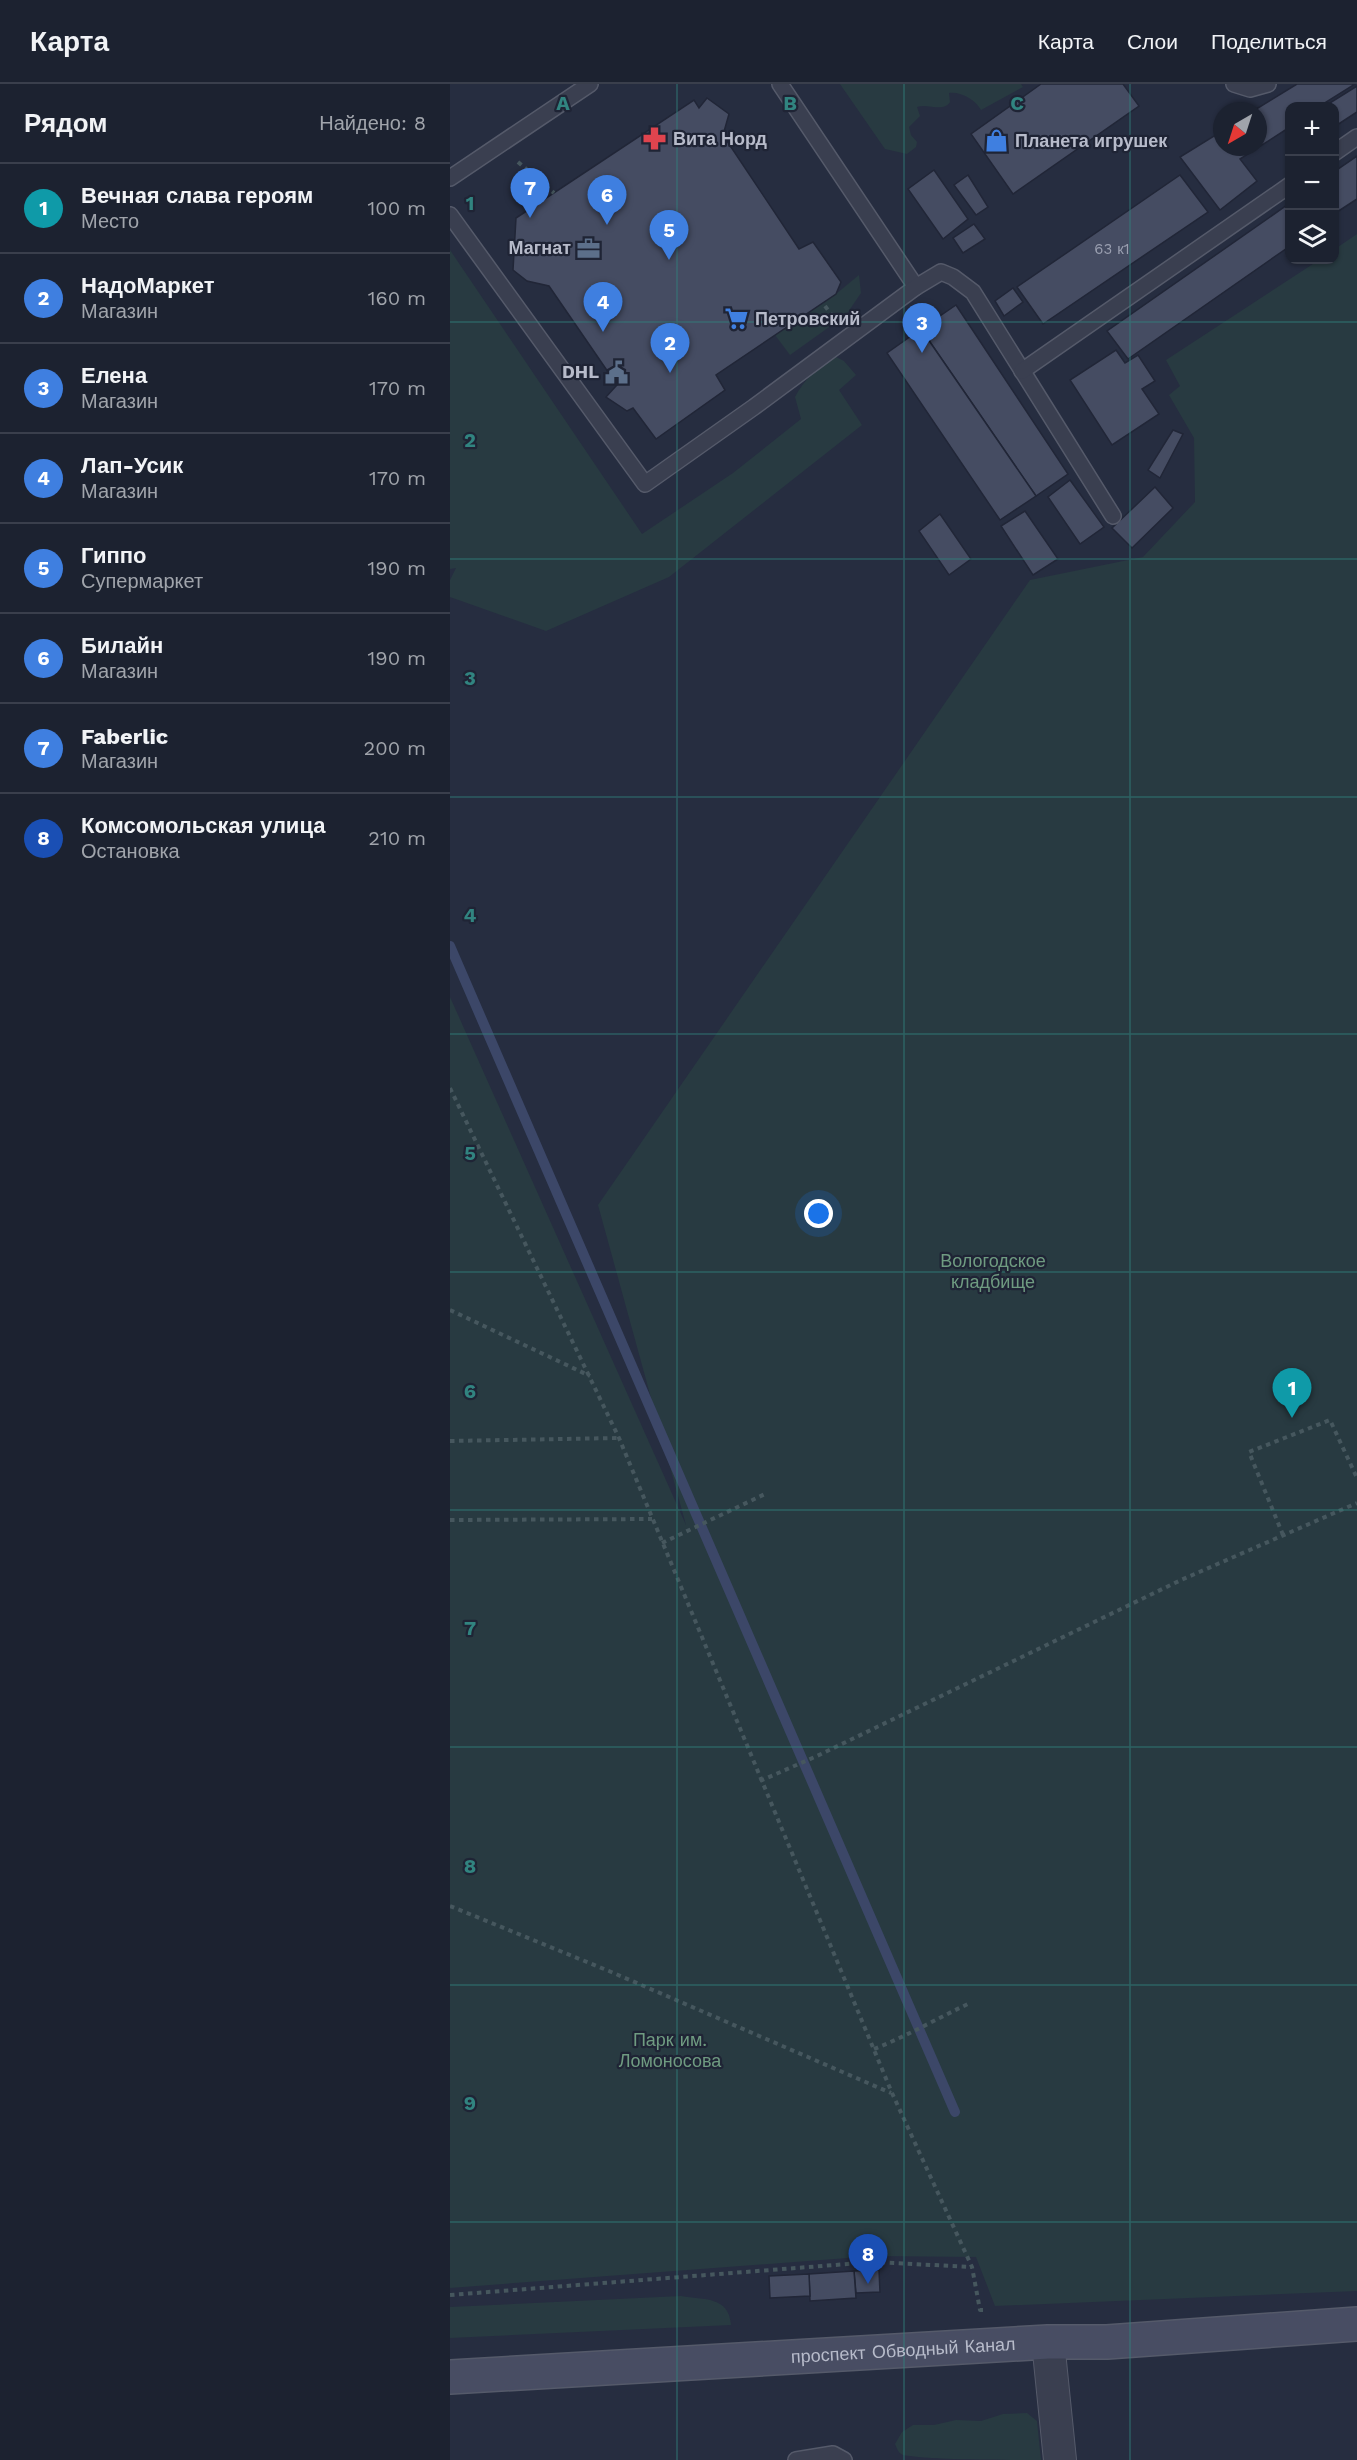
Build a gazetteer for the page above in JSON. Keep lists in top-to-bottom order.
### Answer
{
  "streets": {
    "main road": ["проспект Обводный Канал"]
  },
  "parks": ["Вологодское кладбище", "Парк им. Ломоносова"],
  "places": {
    "pharmacy": ["Вита Норд"],
    "shop": ["Планета игрушек"],
    "office": ["Магнат"],
    "supermarket": ["Петровский"],
    "public building": ["DHL"]
  },
  "house_numbers": ["63 к1"],
  "north": "bottom left",
  "page": {
    "header": "Карта",
    "nav": ["Карта", "Слои", "Поделиться"],
    "heading": ["Рядом", "Найдено: 8"],
    "map_buttons": ["+", "−"],
    "list": [
      {
        "mark": "1",
        "name": "Вечная слава героям",
        "note": "Место",
        "value": "100 m"
      },
      {
        "mark": "2",
        "name": "НадоМаркет",
        "note": "Магазин",
        "value": "160 m"
      },
      {
        "mark": "3",
        "name": "Елена",
        "note": "Магазин",
        "value": "170 m"
      },
      {
        "mark": "4",
        "name": "Лап-Усик",
        "note": "Магазин",
        "value": "170 m"
      },
      {
        "mark": "5",
        "name": "Гиппо",
        "note": "Супермаркет",
        "value": "190 m"
      },
      {
        "mark": "6",
        "name": "Билайн",
        "note": "Магазин",
        "value": "190 m"
      },
      {
        "mark": "7",
        "name": "Faberlic",
        "note": "Магазин",
        "value": "200 m"
      },
      {
        "mark": "8",
        "name": "Комсомольская улица",
        "note": "Остановка",
        "value": "210 m"
      }
    ],
    "pins": [
      "7",
      "6",
      "5",
      "4",
      "3",
      "2",
      "1",
      "8"
    ]
  },
  "grid": {
    "columns": ["A", "B", "C"],
    "rows": [
      "1",
      "2",
      "3",
      "4",
      "5",
      "6",
      "7",
      "8",
      "9"
    ]
  }
}
